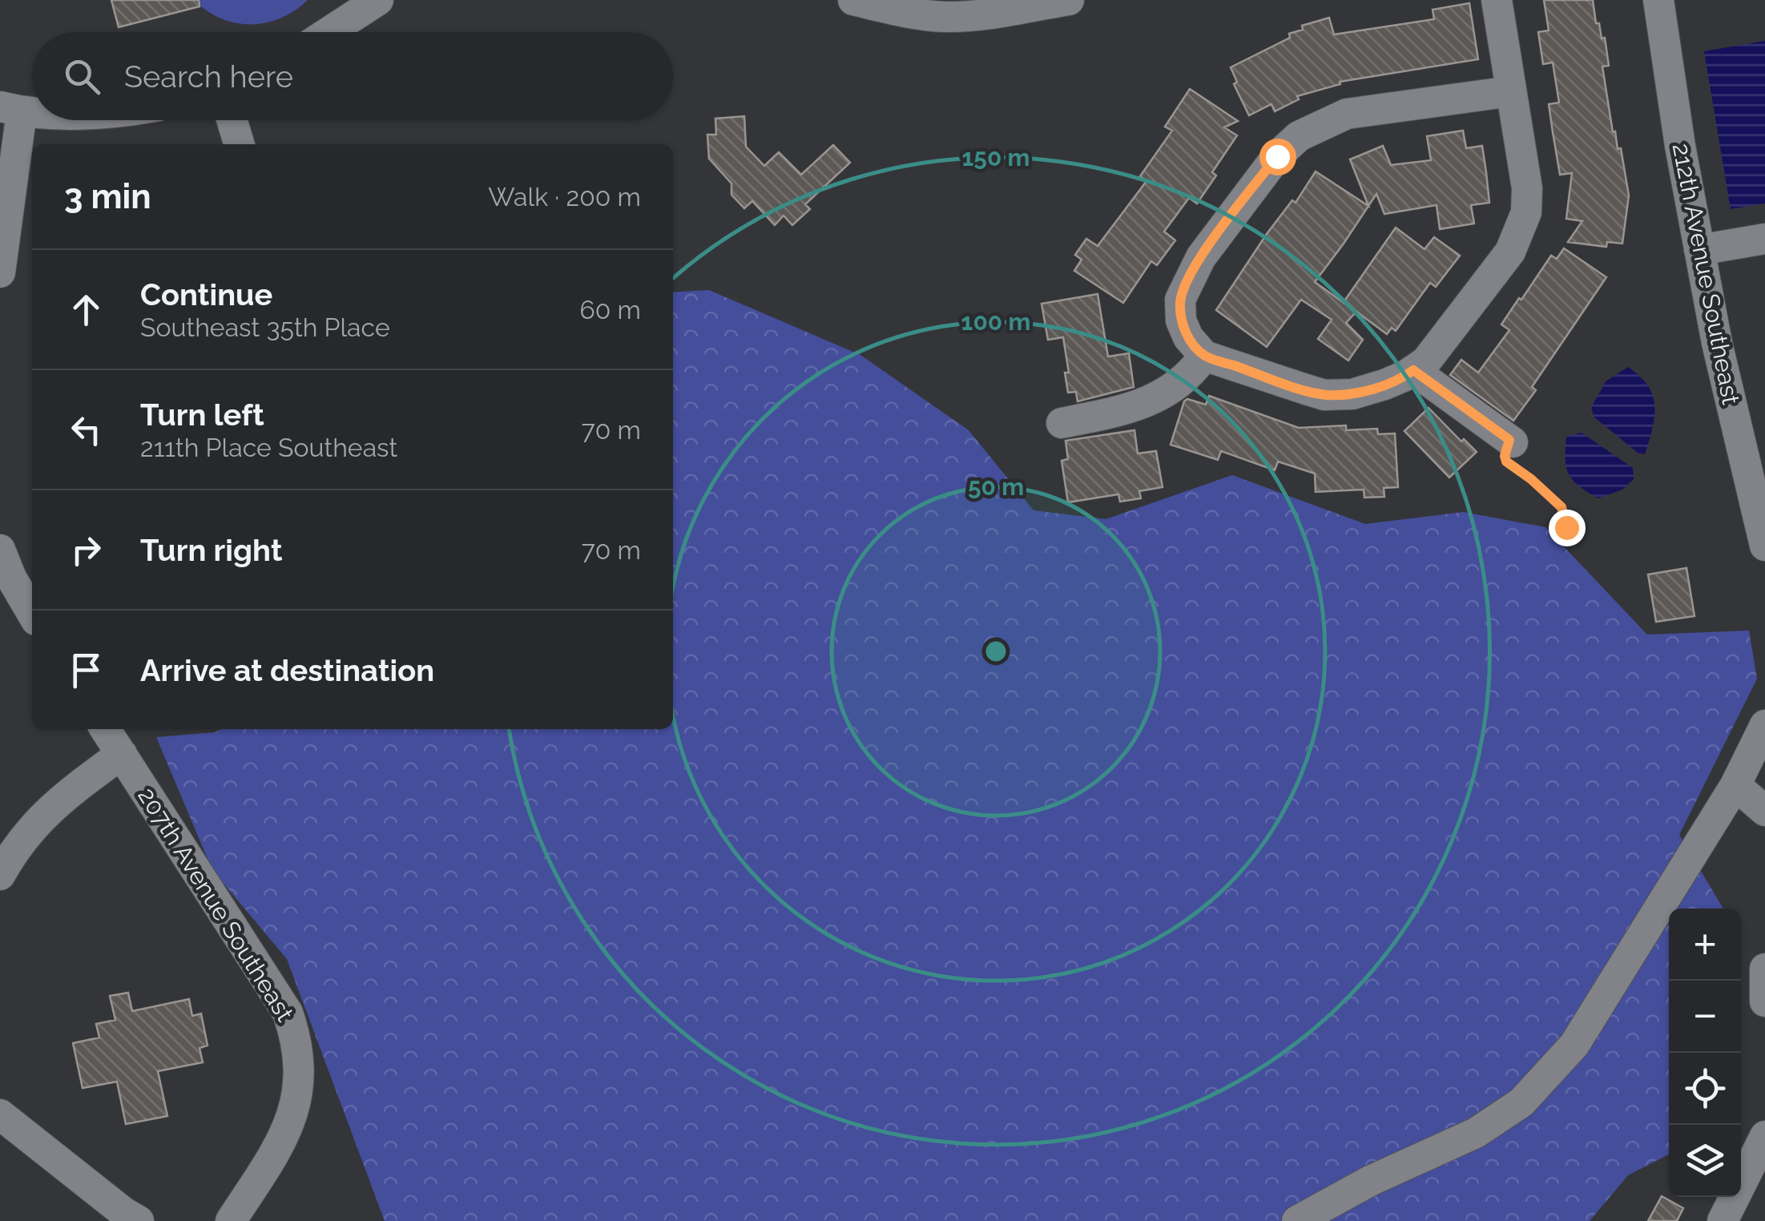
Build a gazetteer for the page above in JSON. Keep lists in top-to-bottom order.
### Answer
{
  "streets": {
    "street": ["212th Avenue Southeast", "207th Avenue Southeast"]
  },
  "page": {
    "search": "Search here",
    "heading": ["3 min", "Walk · 200 m"],
    "list": [
      ["Continue", "Southeast 35th Place", "60 m"],
      ["Turn left", "211th Place Southeast", "70 m"],
      ["Turn right", "70 m"],
      "Arrive at destination"
    ],
    "map_buttons": ["+", "−"]
  },
  "rings": ["150 m", "100 m", "50 m"]
}
